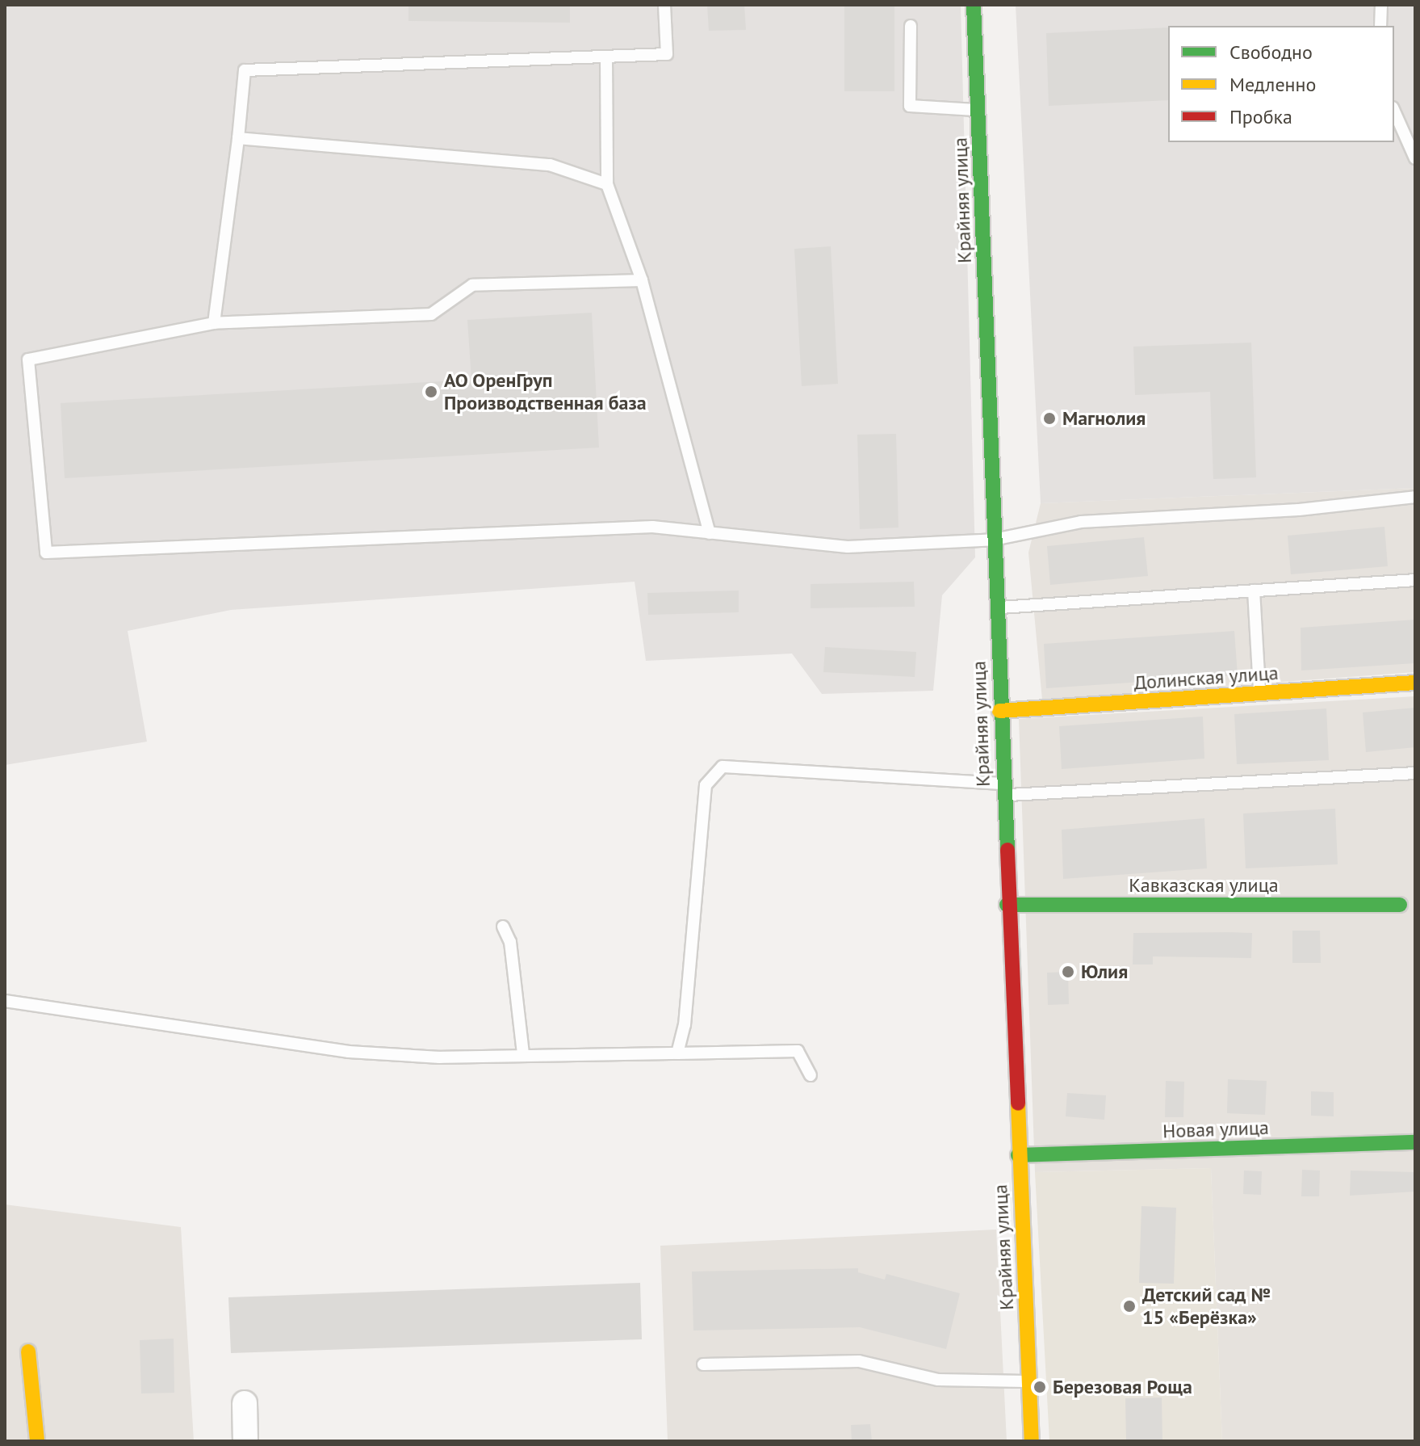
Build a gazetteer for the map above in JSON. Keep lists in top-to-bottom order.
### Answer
{
  "streets": {
    "street": [
      "Крайняя улица",
      "Долинская улица",
      "Кавказская улица",
      "Новая улица"
    ]
  },
  "crossings": [
    ["Крайняя улица", "Долинская улица"],
    ["Крайняя улица", "Кавказская улица"],
    ["Крайняя улица", "Новая улица"]
  ],
  "places": [
    "АО ОренГруп Производственная база",
    "Магнолия",
    "Юлия",
    "Детский сад № 15 «Берёзка»",
    "Березовая Роща"
  ],
  "legend": ["Свободно", "Медленно", "Пробка"]
}
